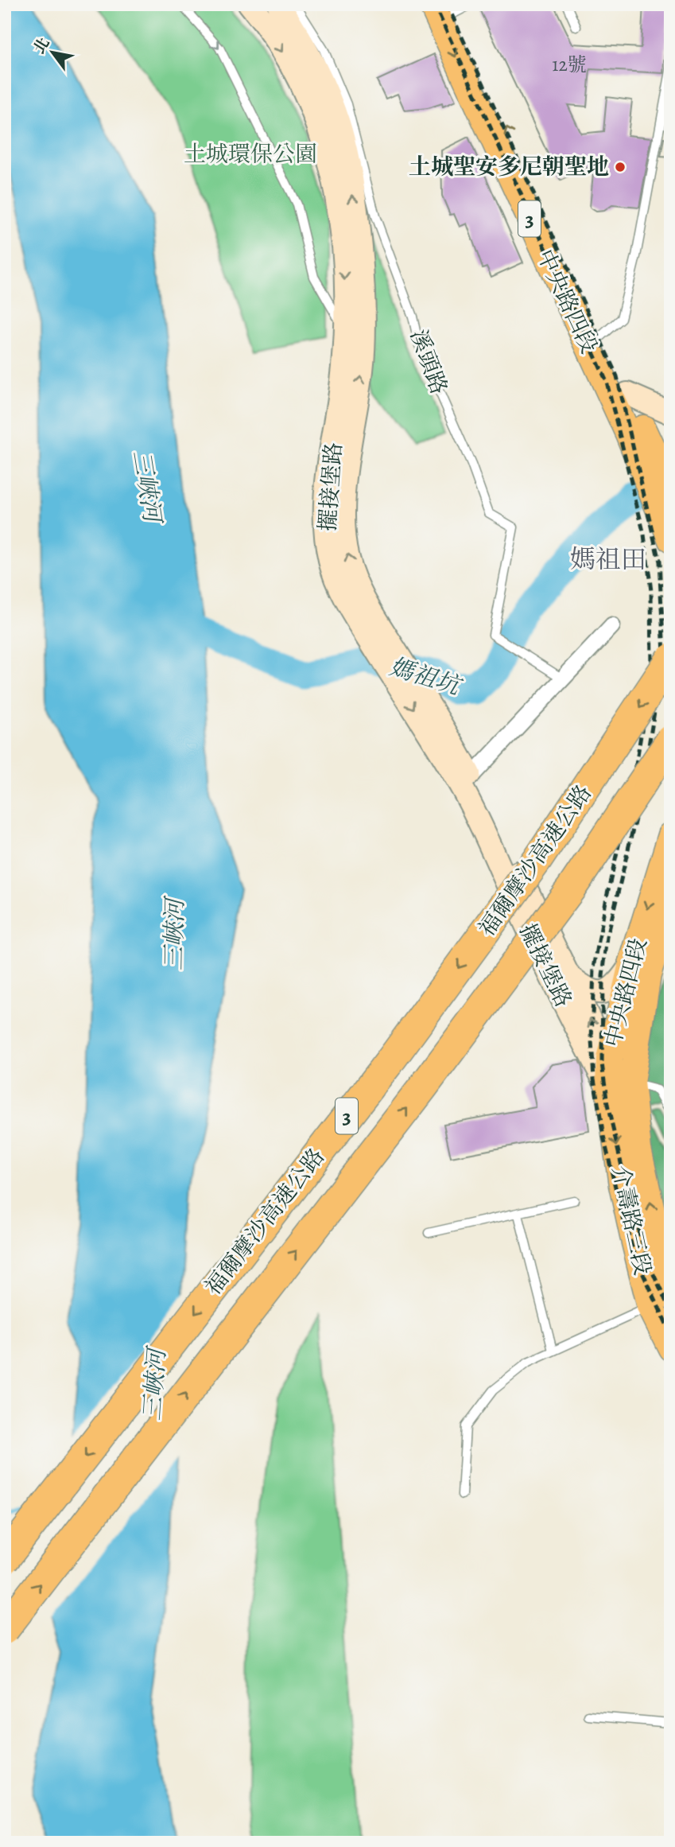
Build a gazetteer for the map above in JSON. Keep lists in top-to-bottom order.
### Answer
{
  "streets": {
    "highway": ["3", "福爾摩沙高速公路"],
    "main road": ["中央路四段", "介壽路三段"],
    "street": ["擺接堡路"],
    "lane": ["溪頭路"]
  },
  "crossings": [
    ["中央路四段", "擺接堡路"],
    ["中央路四段", "介壽路三段"],
    ["擺接堡路", "介壽路三段"]
  ],
  "districts": ["媽祖田"],
  "water": ["三峽河", "媽祖坑"],
  "parks": ["土城環保公園"],
  "places": ["土城聖安多尼朝聖地"],
  "house_numbers": ["12號"],
  "north": "top left"
}
